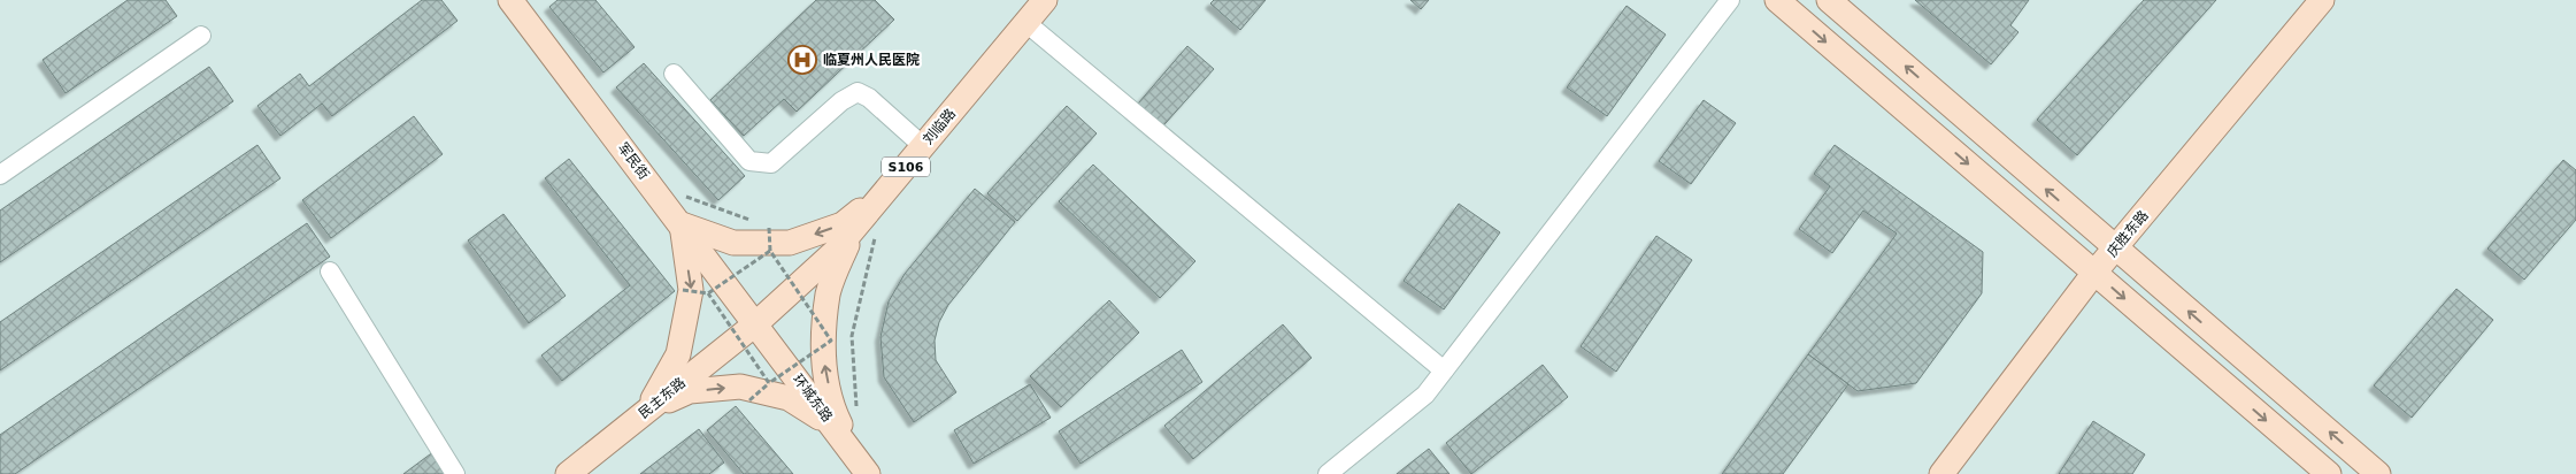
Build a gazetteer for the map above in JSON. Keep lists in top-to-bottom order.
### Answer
{
  "streets": {
    "main road": [
      "刘临路",
      "军民街",
      "S106",
      "庆胜东路",
      "民主东路",
      "环城东路"
    ]
  },
  "crossings": [
    ["刘临路", "军民街"],
    ["刘临路", "民主东路"],
    ["刘临路", "环城东路"],
    ["军民街", "民主东路"],
    ["军民街", "环城东路"],
    ["民主东路", "环城东路"]
  ],
  "places": {
    "hospital": ["临夏州人民医院"]
  }
}
